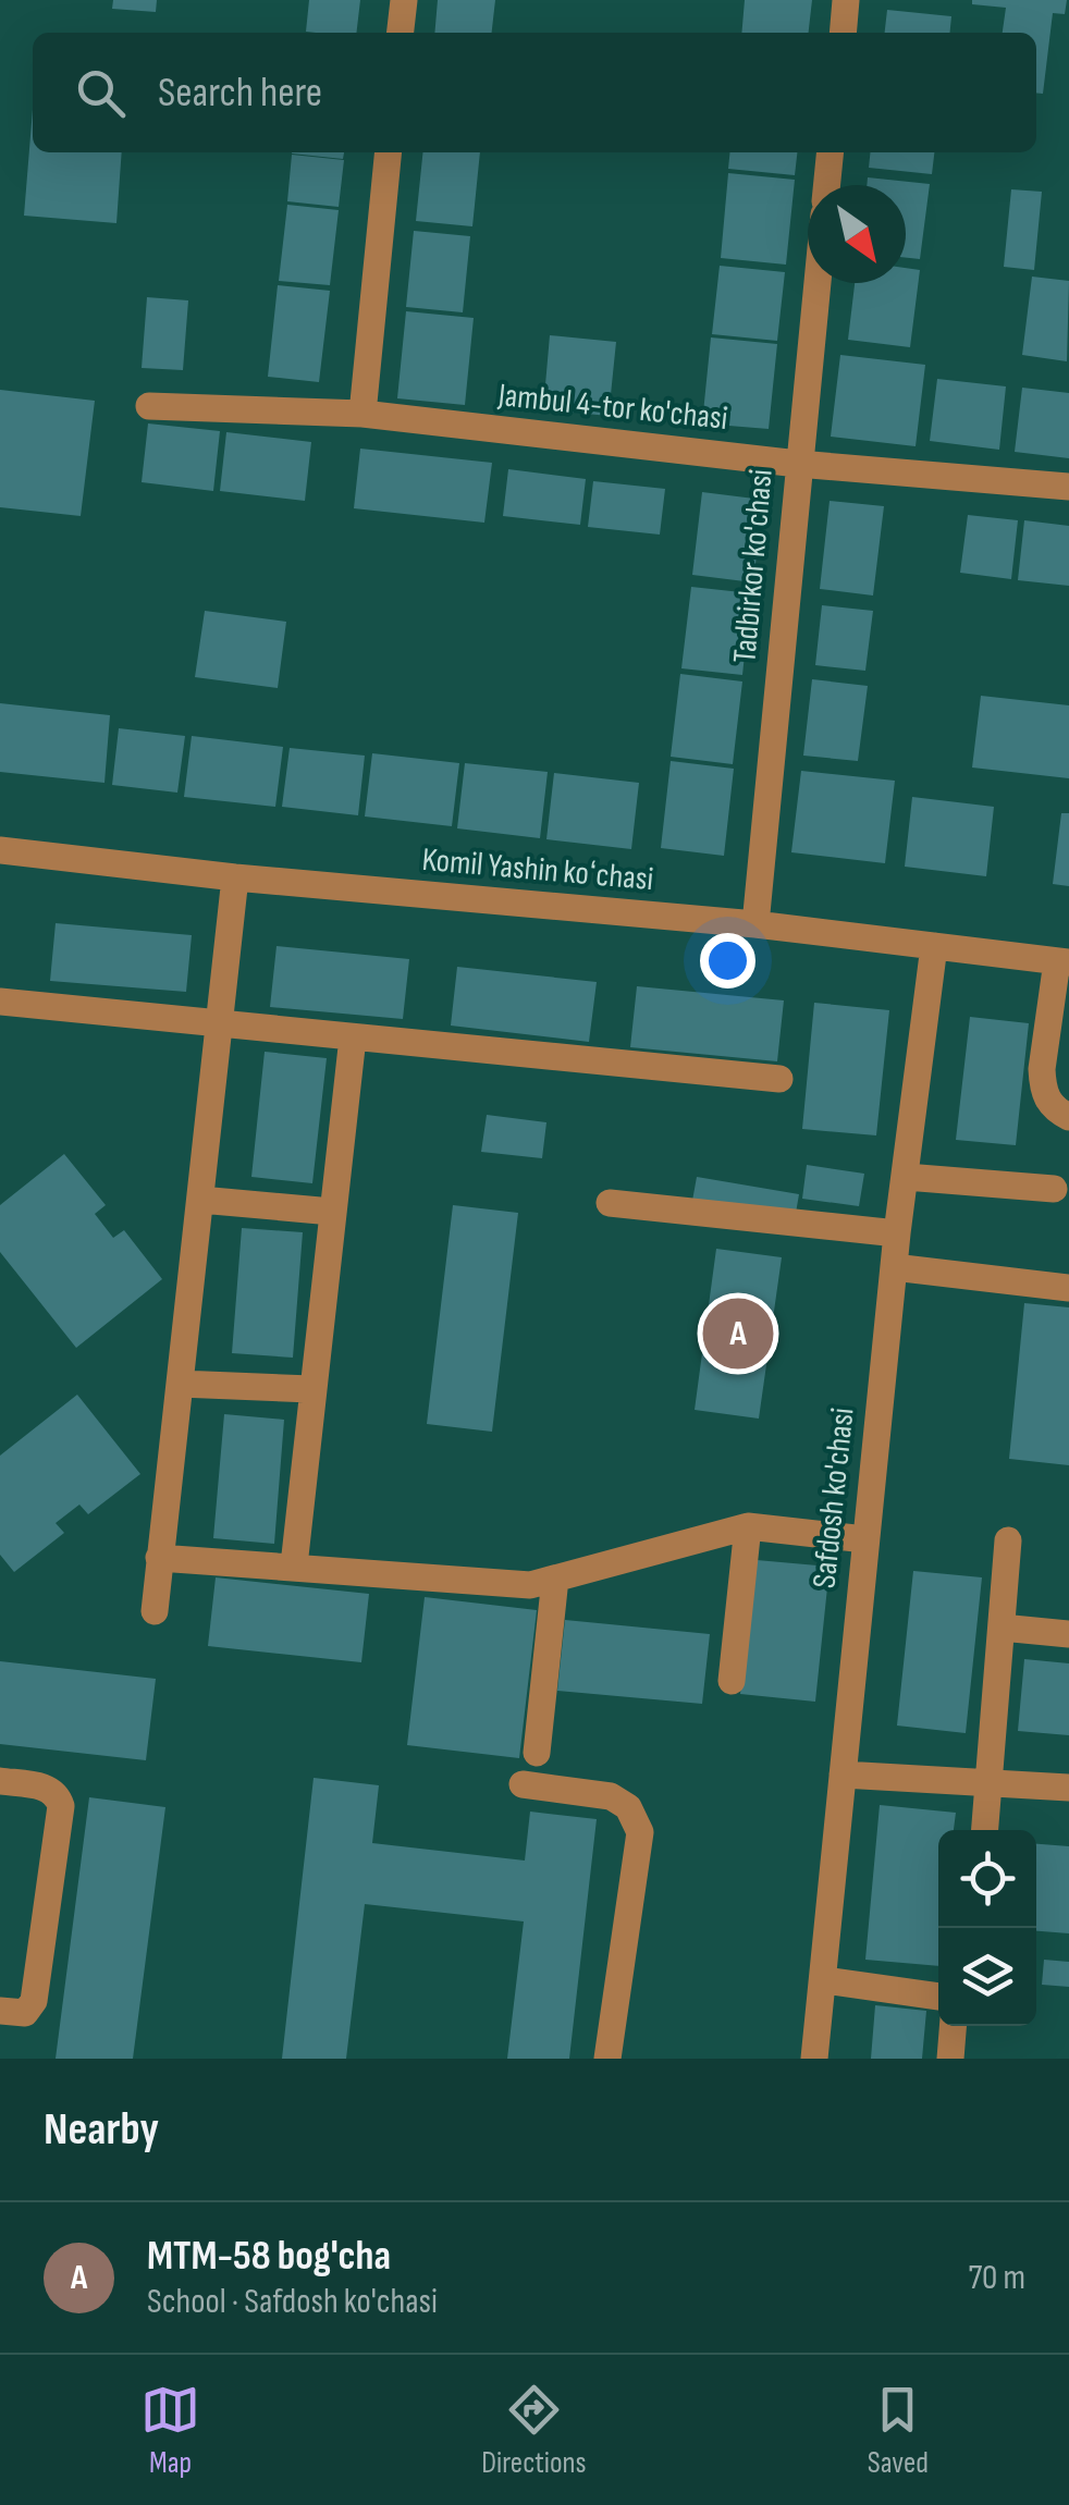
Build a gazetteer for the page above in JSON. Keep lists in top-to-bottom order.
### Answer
{
  "streets": {
    "street": [
      "Jambul 4-tor ko'chasi",
      "Tadbirkor ko'chasi",
      "Komil Yashin koʻchasi",
      "Safdosh ko'chasi"
    ]
  },
  "crossings": [
    ["Jambul 4-tor ko'chasi", "Tadbirkor ko'chasi"],
    ["Tadbirkor ko'chasi", "Komil Yashin koʻchasi"],
    ["Komil Yashin koʻchasi", "Safdosh ko'chasi"]
  ],
  "north": "bottom right",
  "page": {
    "search": "Search here",
    "pins": "A",
    "heading": "Nearby",
    "list": [
      {
        "mark": "A",
        "name": "MTM-58 bog'cha",
        "note": "School · Safdosh ko'chasi",
        "value": "70 m"
      }
    ],
    "nav": ["Map", "Directions", "Saved"]
  }
}
